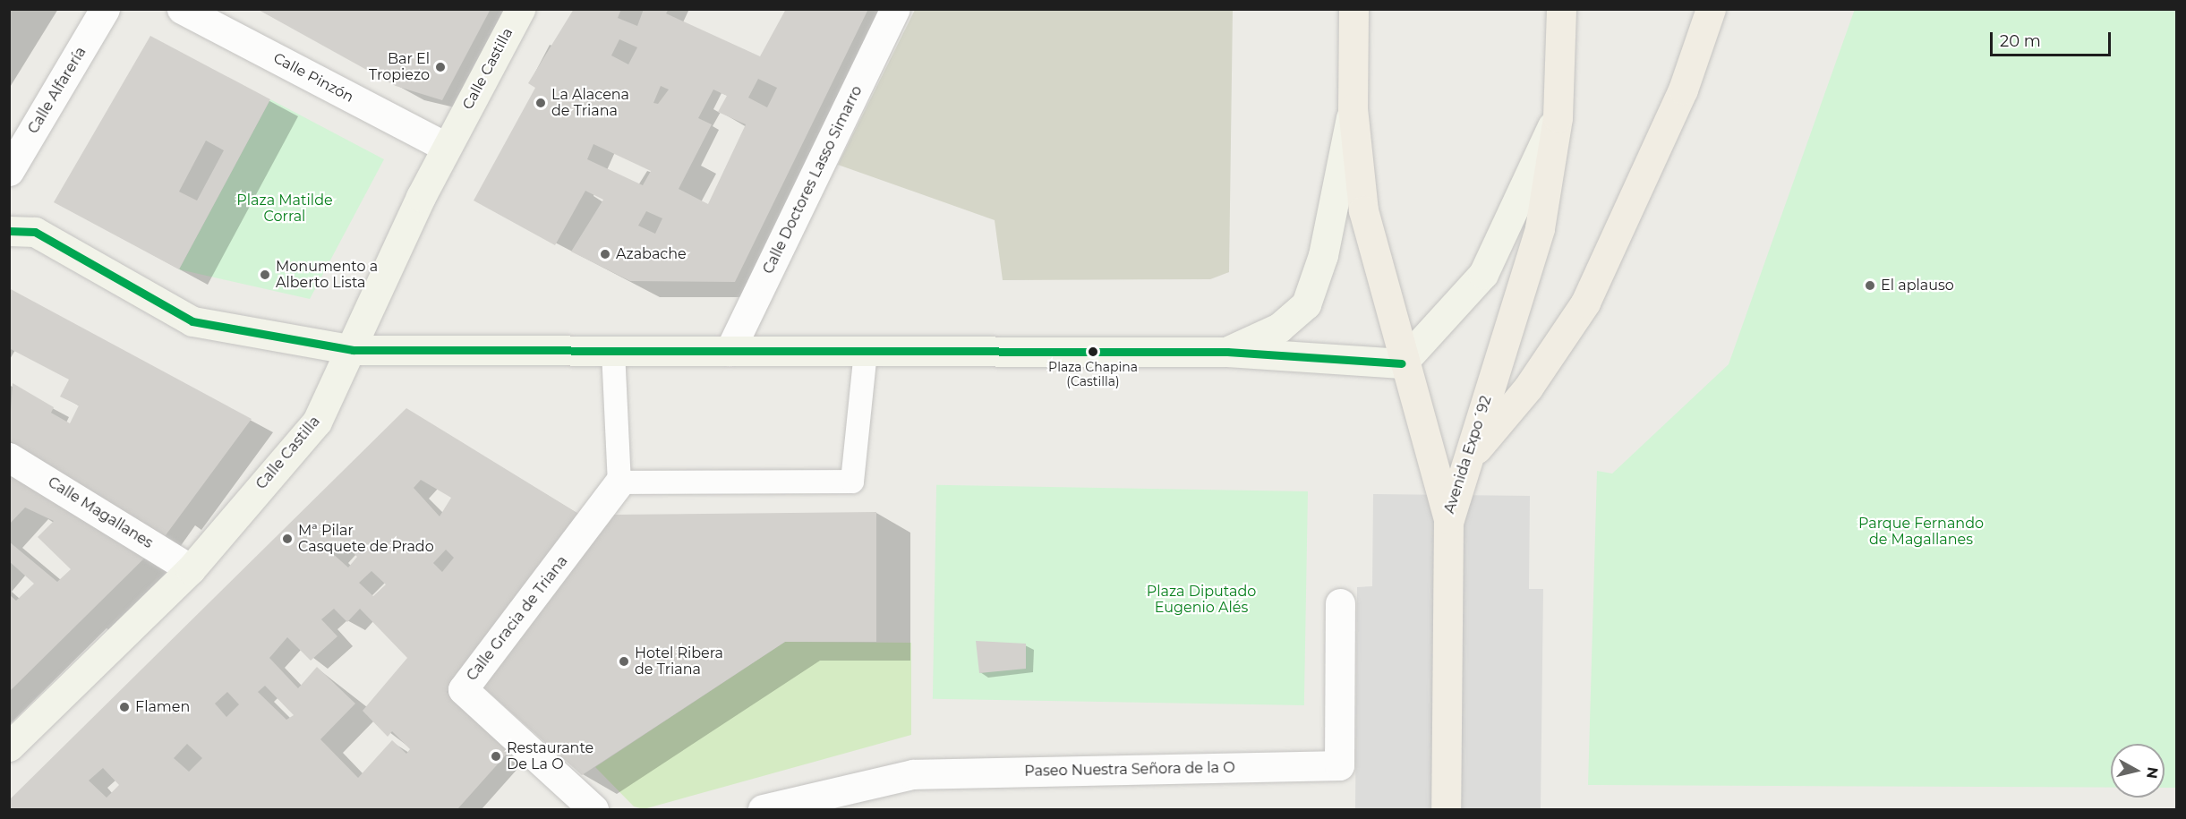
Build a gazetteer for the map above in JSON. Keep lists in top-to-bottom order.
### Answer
{
  "streets": {
    "main road": ["Calle Castilla", "Avenida Expo´92"],
    "street": [
      "Calle Pinzón",
      "Calle Alfarería",
      "Calle Doctores Lasso Simarro",
      "Calle Magallanes",
      "Calle Gracia de Triana",
      "Paseo Nuestra Señora de la O"
    ]
  },
  "crossings": [
    ["Calle Castilla", "Calle Pinzón"],
    ["Calle Castilla", "Calle Magallanes"]
  ],
  "parks": ["Plaza Matilde Corral", "Parque Fernando de Magallanes", "Plaza Diputado Eugenio Alés"],
  "places": [
    "Bar El Tropiezo",
    "La Alacena de Triana",
    "Azabache",
    "Monumento a Alberto Lista",
    "El aplauso",
    "Plaza Chapina (Castilla)",
    "Mª Pilar Casquete de Prado",
    "Hotel Ribera de Triana",
    "Flamen",
    "Restaurante De La O"
  ],
  "scale_bar": "20 m",
  "north": "right"
}
